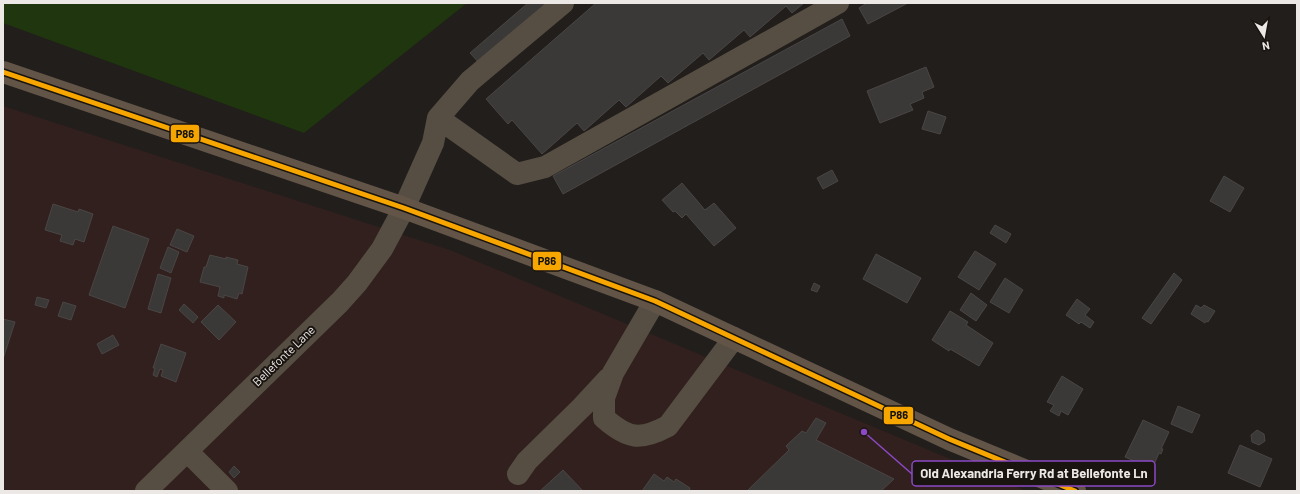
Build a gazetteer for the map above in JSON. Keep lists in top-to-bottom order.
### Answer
{
  "streets": {
    "street": ["Bellefonte Lane"]
  },
  "places": ["Old Alexandria Ferry Rd at Bellefonte Ln"],
  "lines": ["transit line P86"],
  "north": "bottom"
}
